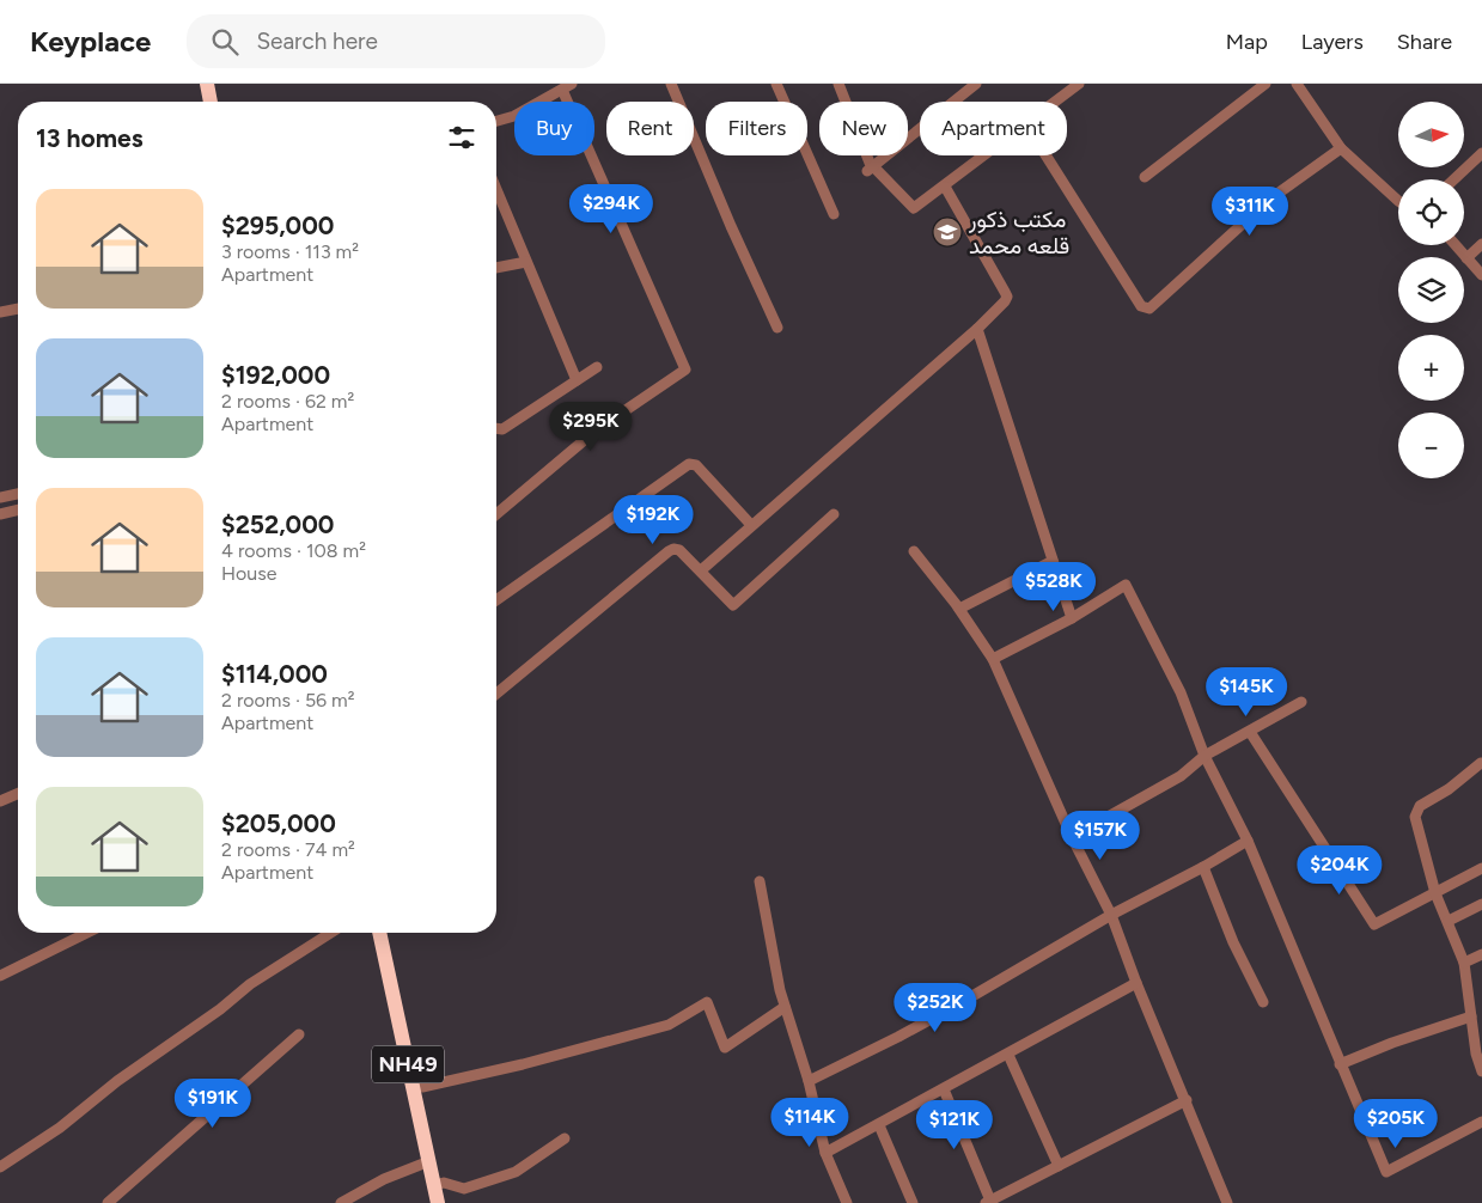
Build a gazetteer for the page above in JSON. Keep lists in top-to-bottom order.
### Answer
{
  "streets": {
    "highway": ["NH49"]
  },
  "places": {
    "school or university": ["مکتب ذکور قلعه محمد"]
  },
  "north": "right",
  "page": {
    "header": "Keyplace",
    "search": "Search here",
    "nav": ["Map", "Layers", "Share"],
    "map_buttons": ["+", "−"],
    "chip": [
      "Buy",
      "Rent",
      "Filters",
      "New",
      "Apartment"
    ],
    "heading": "13 homes",
    "list": [
      {
        "name": "$295,000",
        "note": "3 rooms · 113 m² · Apartment"
      },
      {
        "name": "$192,000",
        "note": "2 rooms · 62 m² · Apartment"
      },
      {
        "name": "$252,000",
        "note": "4 rooms · 108 m² · House"
      },
      {
        "name": "$114,000",
        "note": "2 rooms · 56 m² · Apartment"
      },
      {
        "name": "$205,000",
        "note": "2 rooms · 74 m² · Apartment"
      }
    ],
    "price": [
      "$294K",
      "$311K",
      "$295K",
      "$192K",
      "$528K",
      "$145K",
      "$157K",
      "$204K",
      "$252K",
      "$191K",
      "$114K",
      "$205K",
      "$121K"
    ]
  }
}
